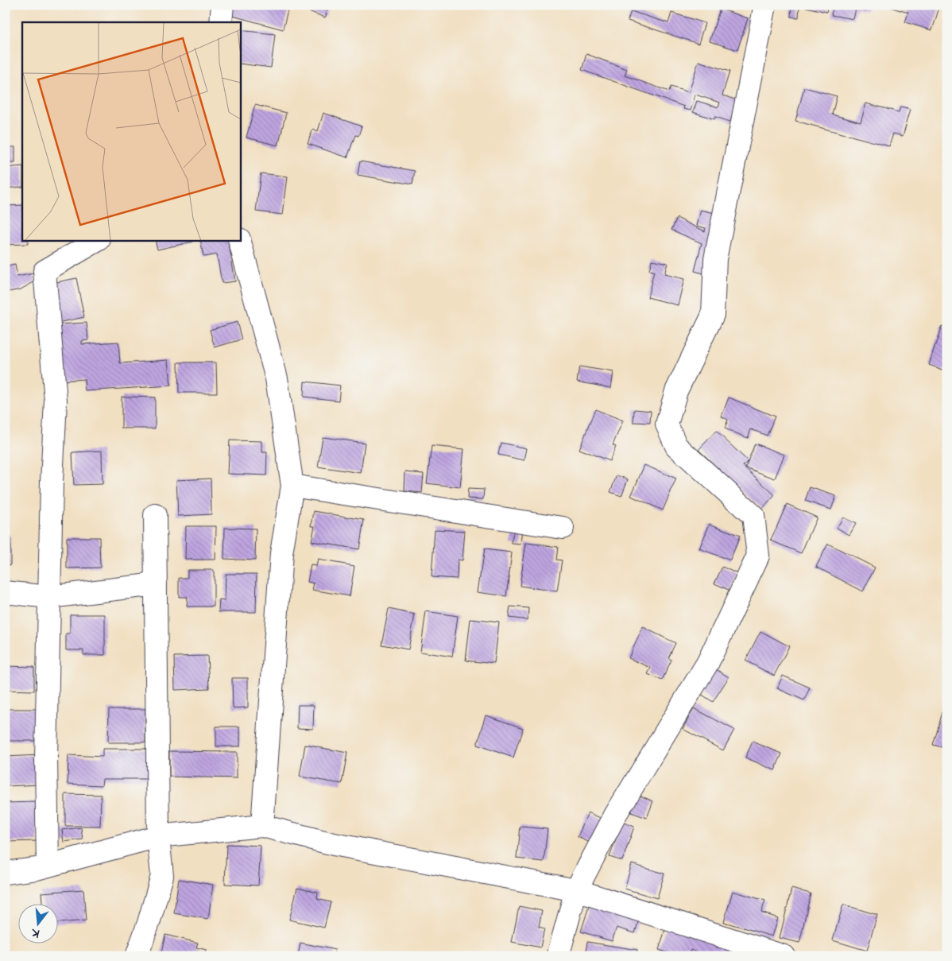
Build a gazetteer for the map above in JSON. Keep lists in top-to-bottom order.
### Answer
{
  "north": "bottom"
}
